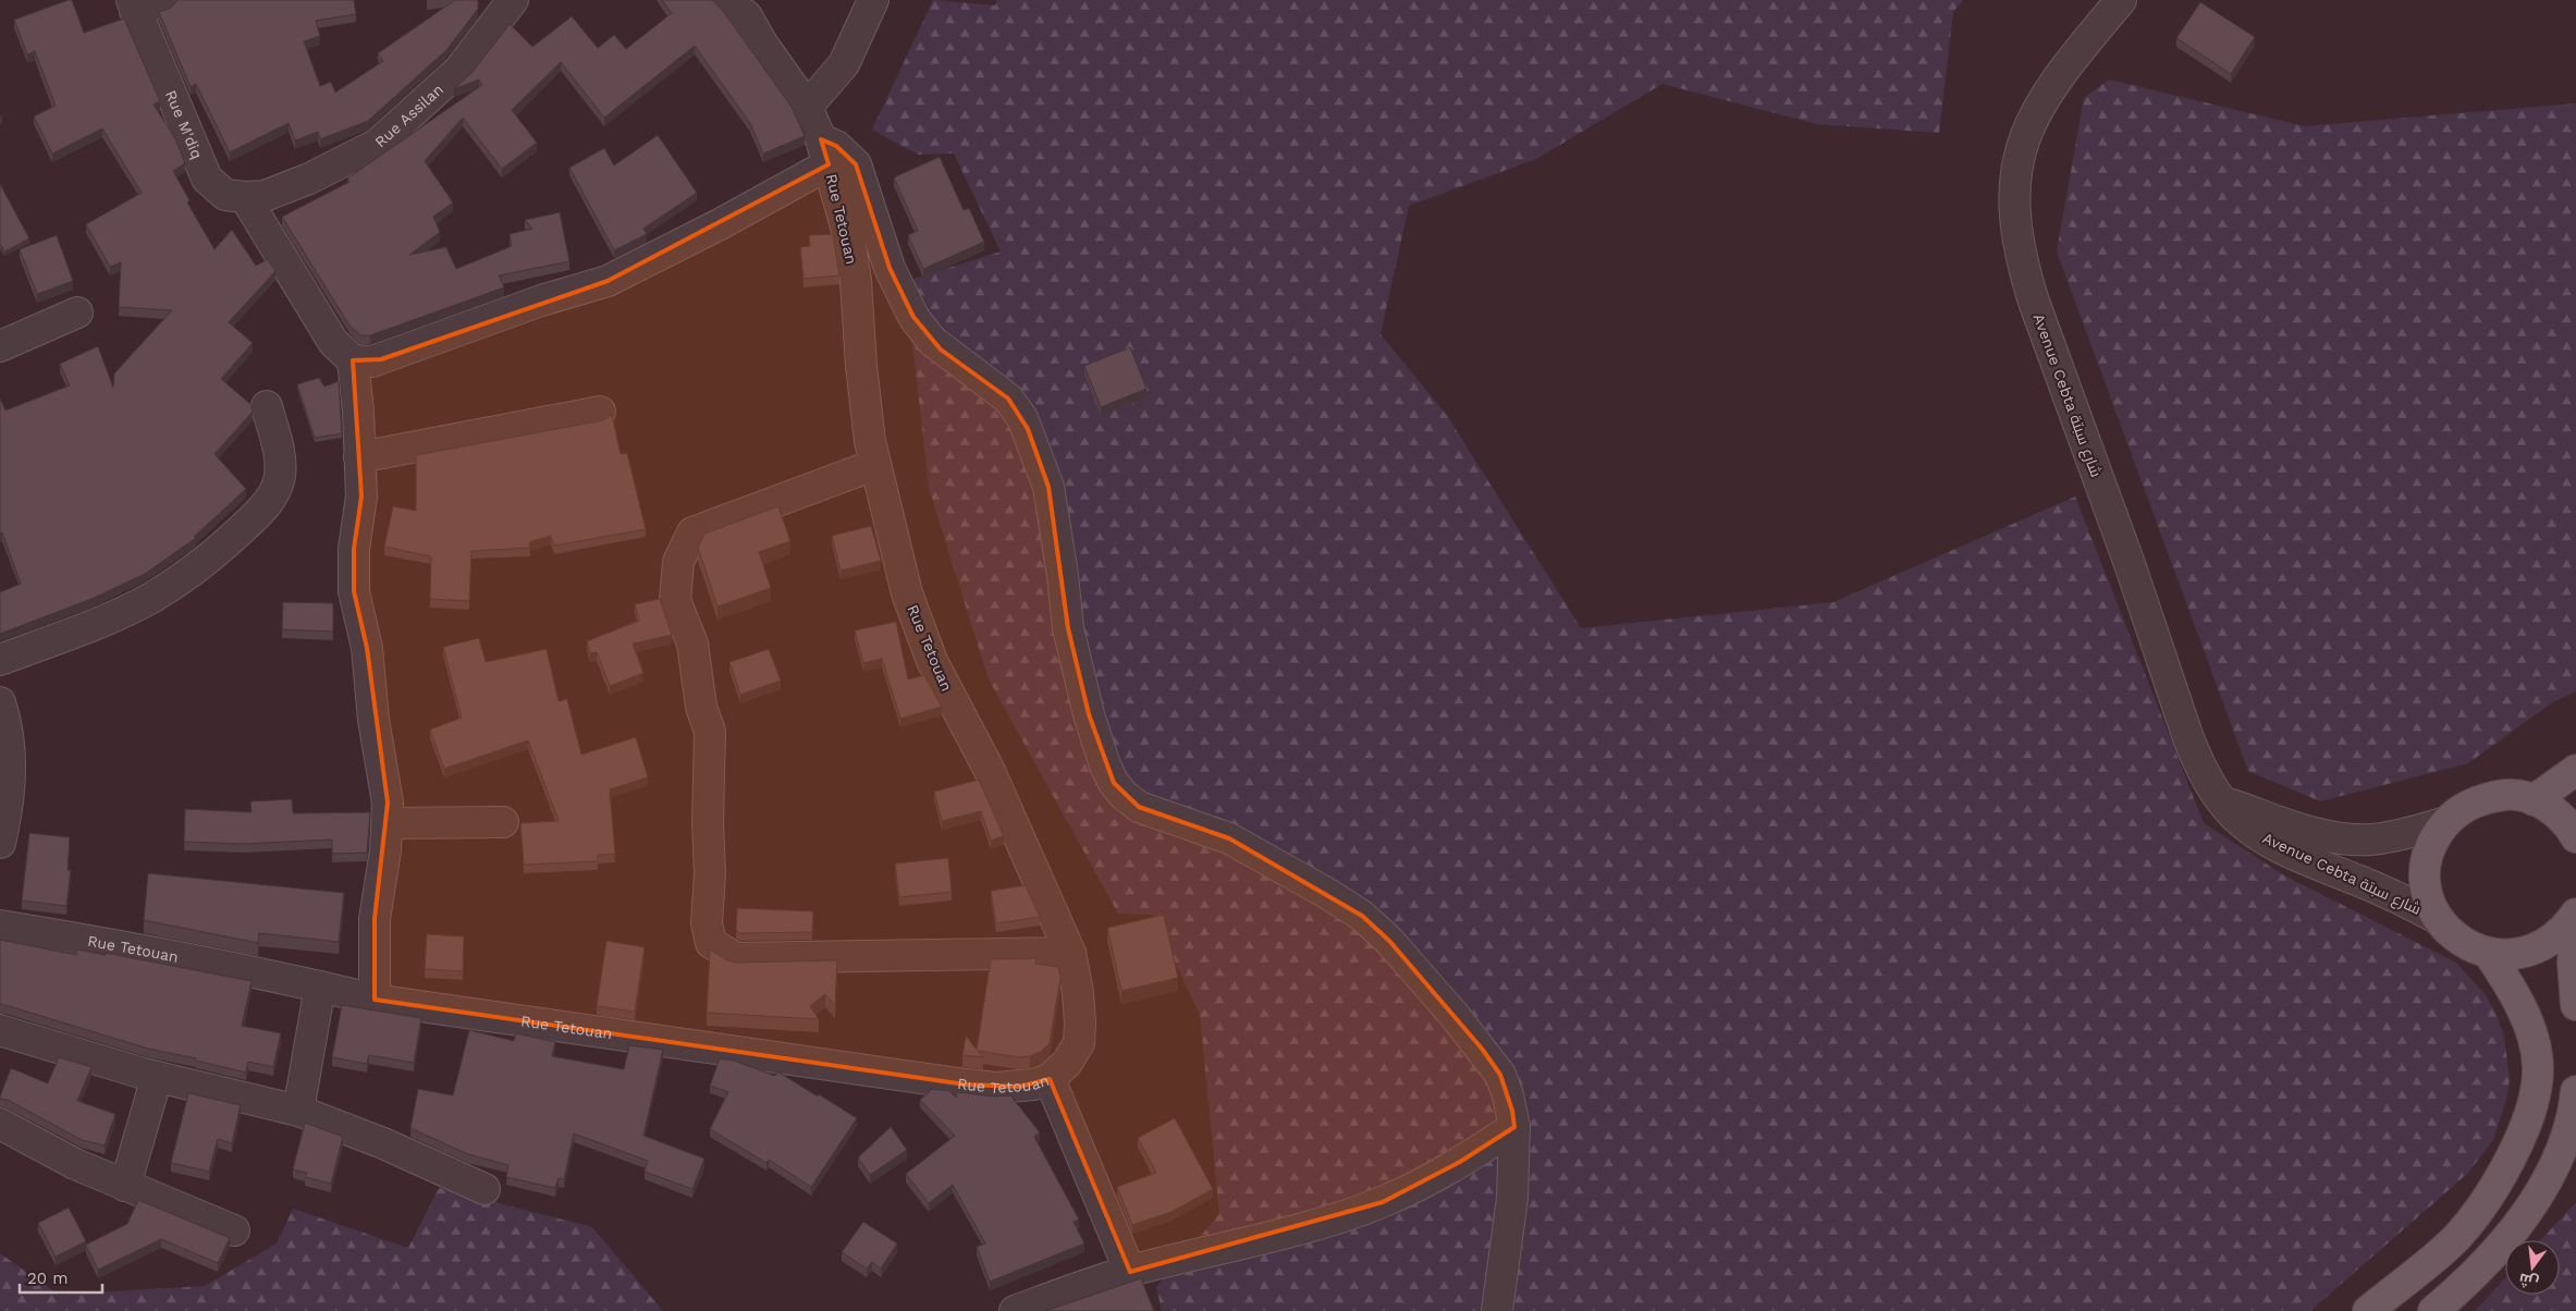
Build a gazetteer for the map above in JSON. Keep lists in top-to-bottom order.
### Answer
{
  "streets": {
    "street": [
      "Rue Assilan",
      "Rue M'diq",
      "Rue Tetouan",
      "Avenue Cebta شارع سبتة"
    ]
  },
  "crossings": [
    ["Rue Assilan", "Rue M'diq"]
  ],
  "scale_bar": "20 m",
  "north": "bottom"
}
